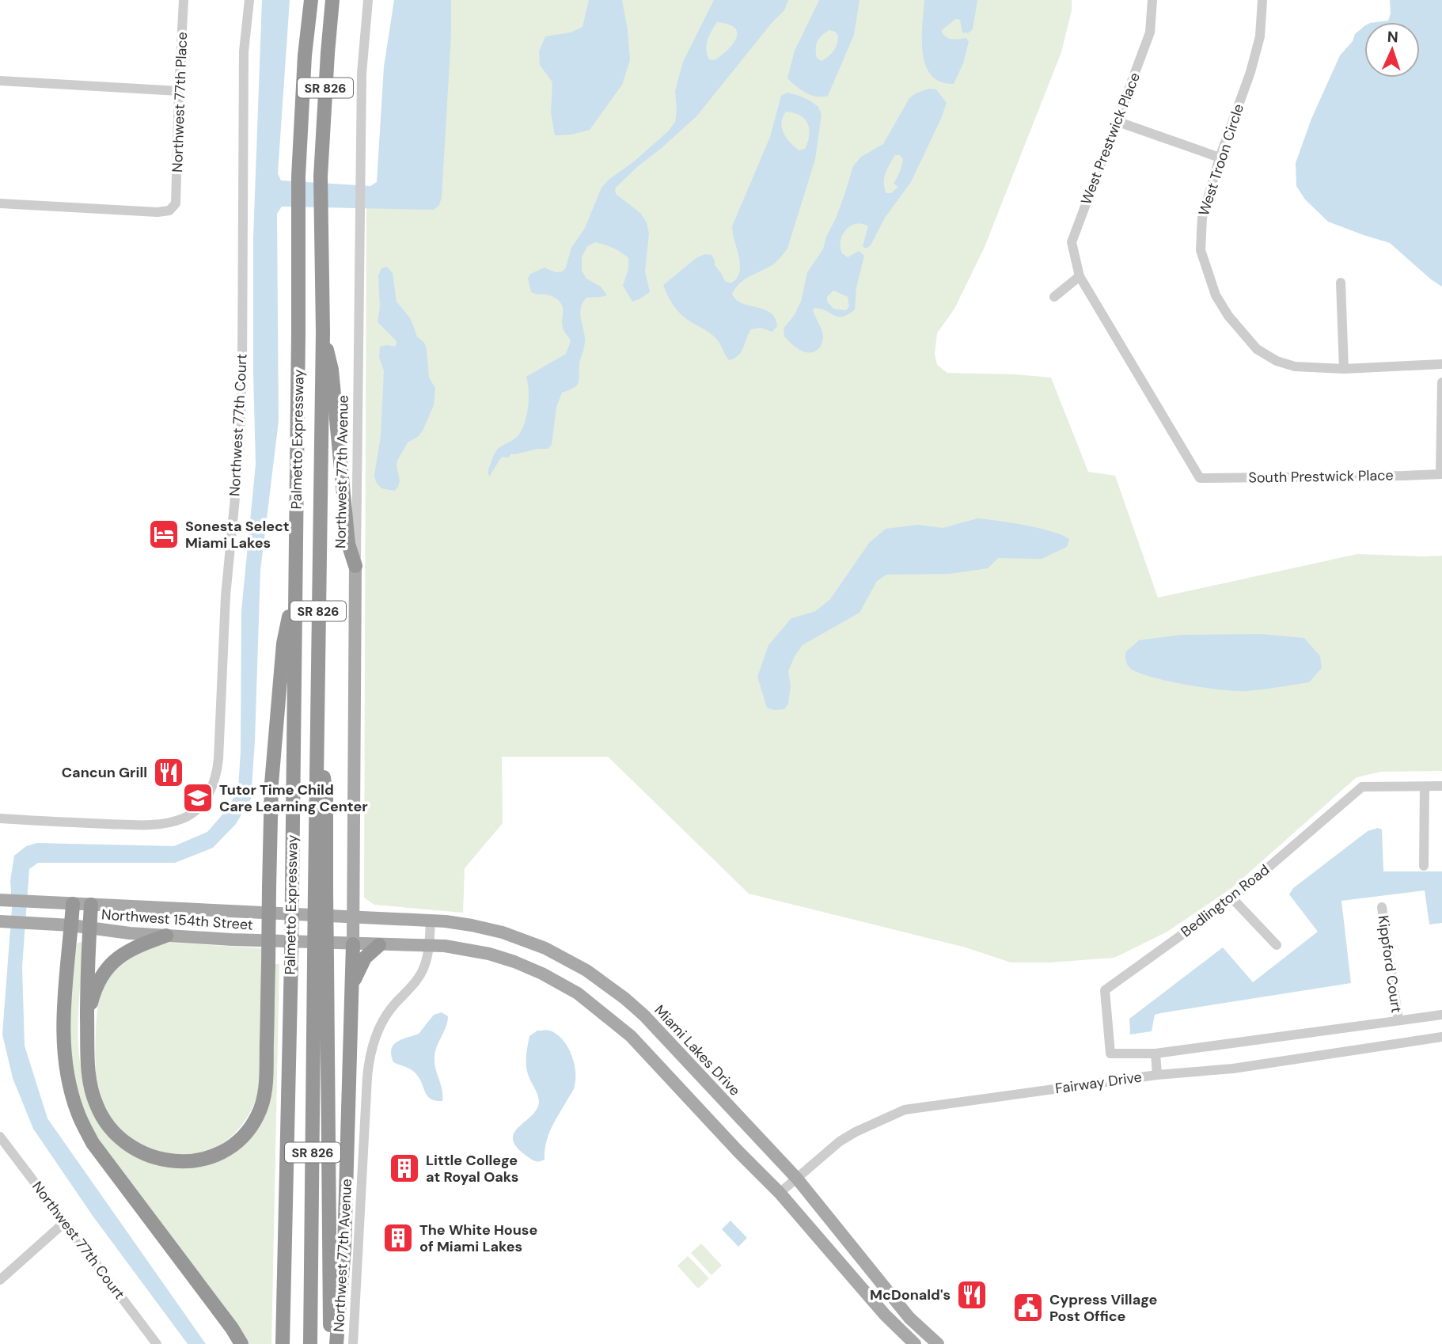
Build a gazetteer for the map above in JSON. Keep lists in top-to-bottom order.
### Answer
{
  "streets": {
    "highway": ["SR 826", "Palmetto Expressway"],
    "main road": ["Northwest 77th Avenue", "Northwest 154th Street", "Miami Lakes Drive"],
    "street": [
      "Northwest 77th Place",
      "West Prestwick Place",
      "West Troon Circle",
      "Northwest 77th Court",
      "South Prestwick Place",
      "Bedlington Road",
      "Kippford Court",
      "Fairway Drive"
    ]
  },
  "crossings": [
    ["West Prestwick Place", "South Prestwick Place"],
    ["Northwest 77th Avenue", "Northwest 154th Street"],
    ["Northwest 77th Avenue", "Miami Lakes Drive"],
    ["Bedlington Road", "Kippford Court"],
    ["Northwest 154th Street", "Miami Lakes Drive"],
    ["Miami Lakes Drive", "Fairway Drive"]
  ],
  "places": {
    "hotel": ["Sonesta Select Miami Lakes"],
    "restaurant": ["Cancun Grill", "McDonald's"],
    "school or university": ["Tutor Time Child Care Learning Center"],
    "building": ["Little College at Royal Oaks", "The White House of Miami Lakes"],
    "public building": ["Cypress Village Post Office"]
  },
  "north": "top"
}
